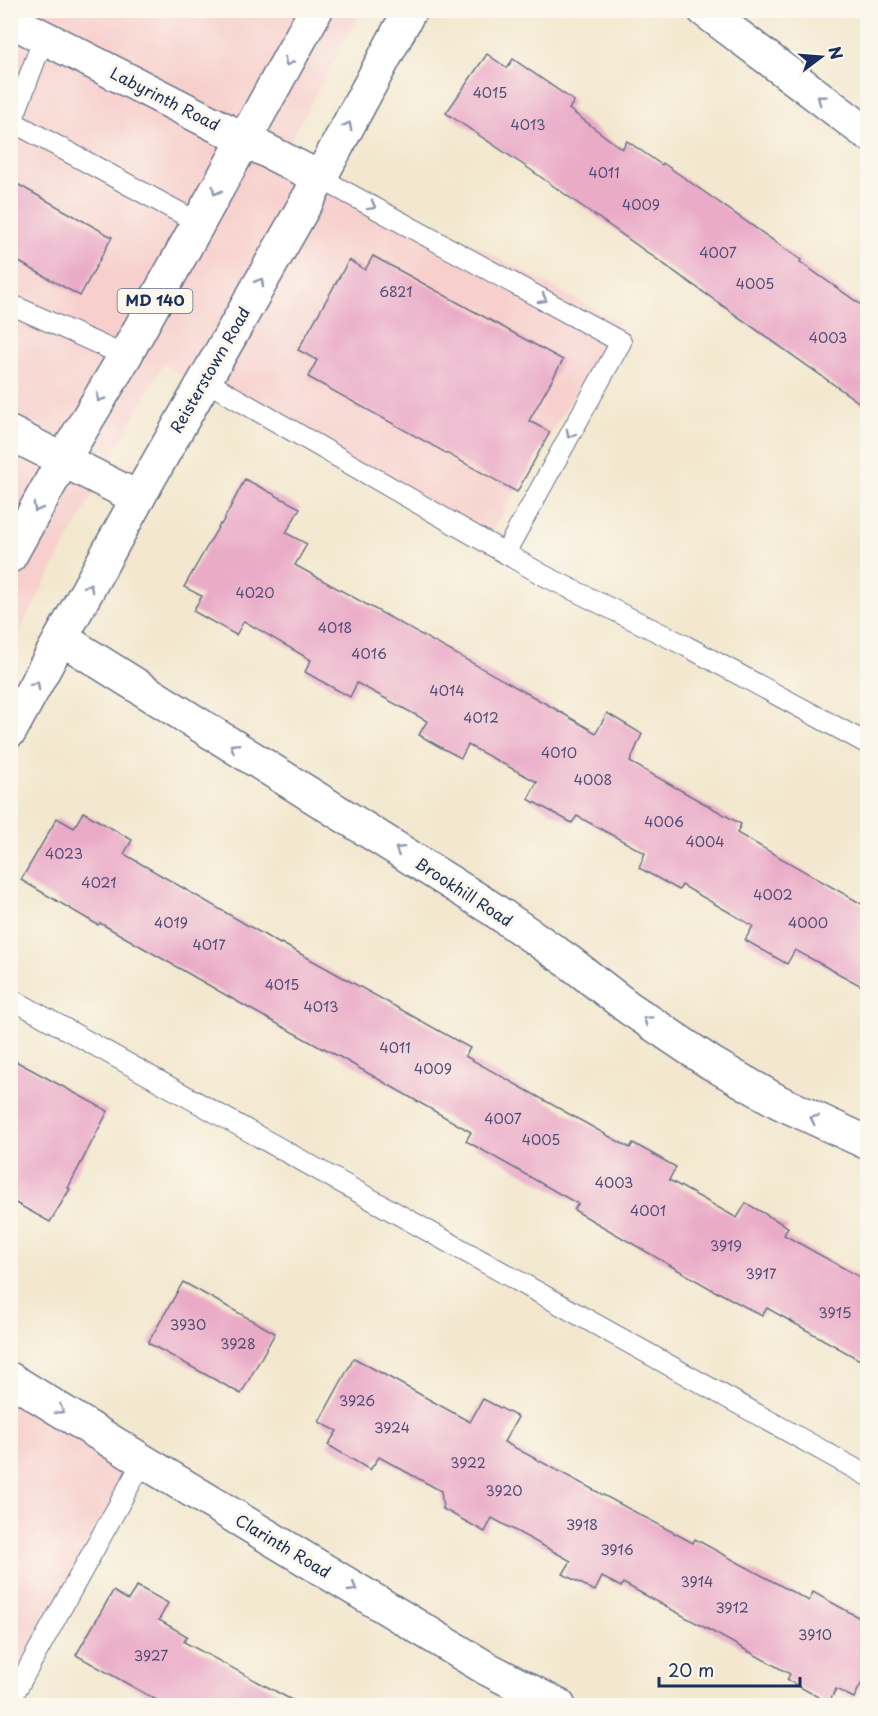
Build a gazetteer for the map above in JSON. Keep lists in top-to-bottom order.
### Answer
{
  "streets": {
    "street": [
      "Labyrinth Road",
      "MD 140",
      "Reisterstown Road",
      "Brookhill Road",
      "Clarinth Road"
    ]
  },
  "crossings": [
    ["Labyrinth Road", "MD 140"],
    ["Labyrinth Road", "Reisterstown Road"],
    ["Reisterstown Road", "Brookhill Road"]
  ],
  "one_way": ["Brookhill Road", "Clarinth Road"],
  "house_numbers": [
    "4015",
    "4013",
    "4011",
    "4009",
    "4007",
    "4005",
    "6821",
    "4003",
    "4020",
    "4018",
    "4016",
    "4014",
    "4012",
    "4010",
    "4008",
    "4006",
    "4004",
    "4023",
    "4021",
    "4002",
    "4019",
    "4000",
    "4017",
    "4015",
    "4013",
    "4011",
    "4009",
    "4007",
    "4005",
    "4003",
    "4001",
    "3919",
    "3917",
    "3915",
    "3930",
    "3928",
    "3926",
    "3924",
    "3922",
    "3920",
    "3918",
    "3916",
    "3914",
    "3912",
    "3910",
    "3927"
  ],
  "scale_bar": "20 m",
  "north": "right"
}
